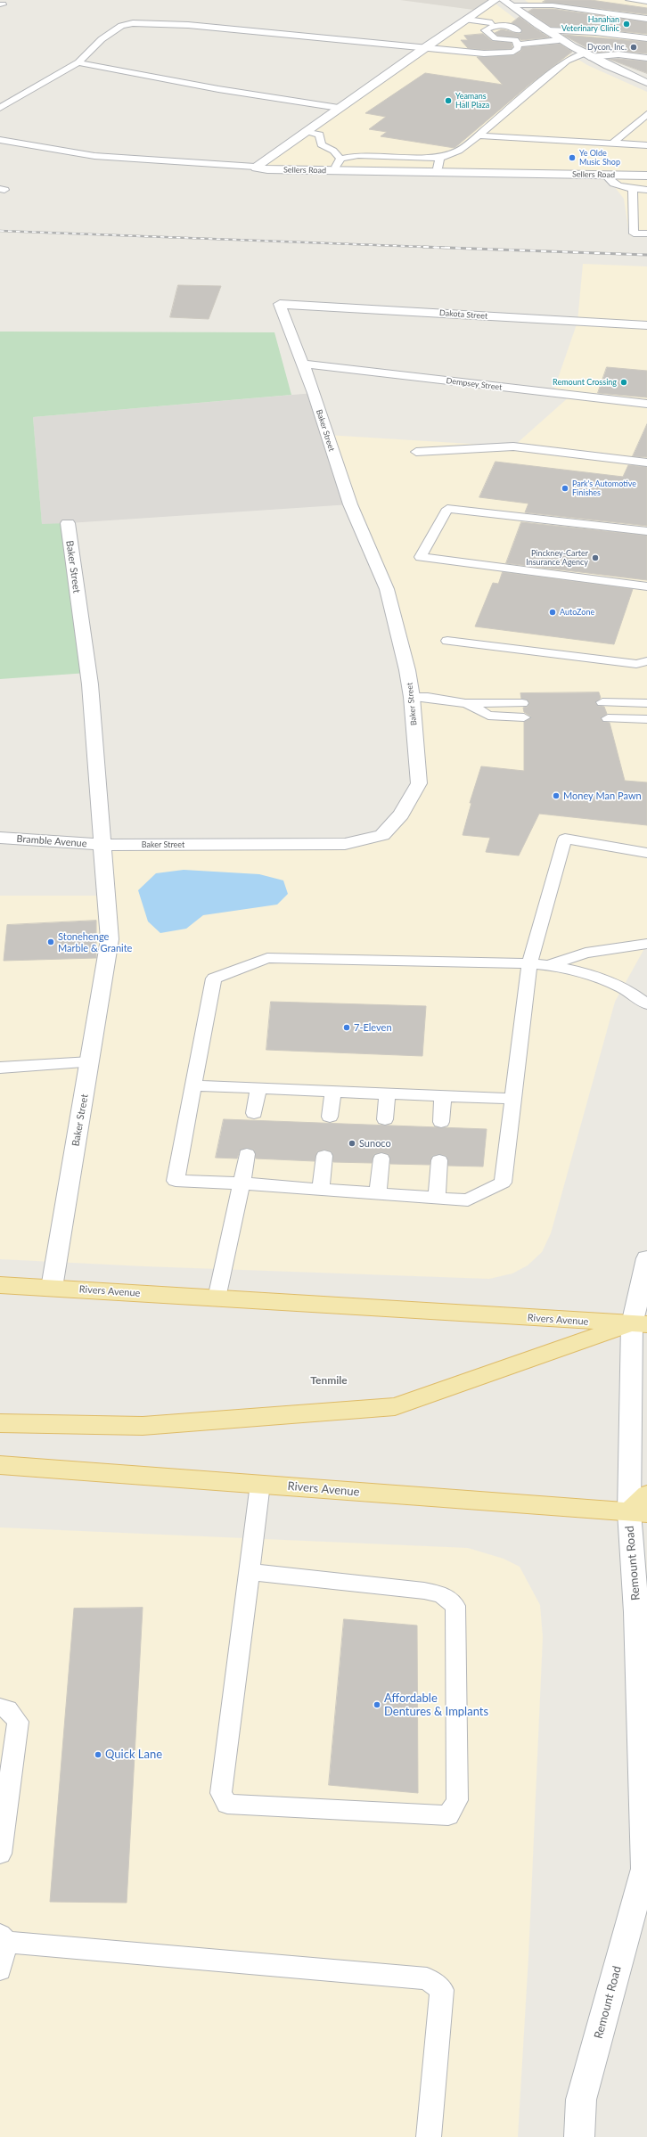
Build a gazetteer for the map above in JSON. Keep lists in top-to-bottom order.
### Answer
{
  "streets": {
    "main road": ["Rivers Avenue"],
    "street": [
      "Sellers Road",
      "Dakota Street",
      "Dempsey Street",
      "Baker Street",
      "Bramble Avenue",
      "Remount Road"
    ]
  },
  "crossings": [
    ["Dakota Street", "Baker Street"],
    ["Dempsey Street", "Baker Street"],
    ["Baker Street", "Bramble Avenue"],
    ["Baker Street", "Rivers Avenue"],
    ["Rivers Avenue", "Remount Road"]
  ],
  "districts": ["Tenmile"],
  "places": [
    "Hanahan Veterinary Clinic",
    "Dycon, Inc.",
    "Yeamans Hall Plaza",
    "Ye Olde Music Shop",
    "Remount Crossing",
    "Park's Automotive Finishes",
    "Pinckney-Carter Insurance Agency",
    "AutoZone",
    "Money Man Pawn",
    "Stonehenge Marble & Granite",
    "7-Eleven",
    "Sunoco",
    "Affordable Dentures & Implants",
    "Quick Lane"
  ]
}
